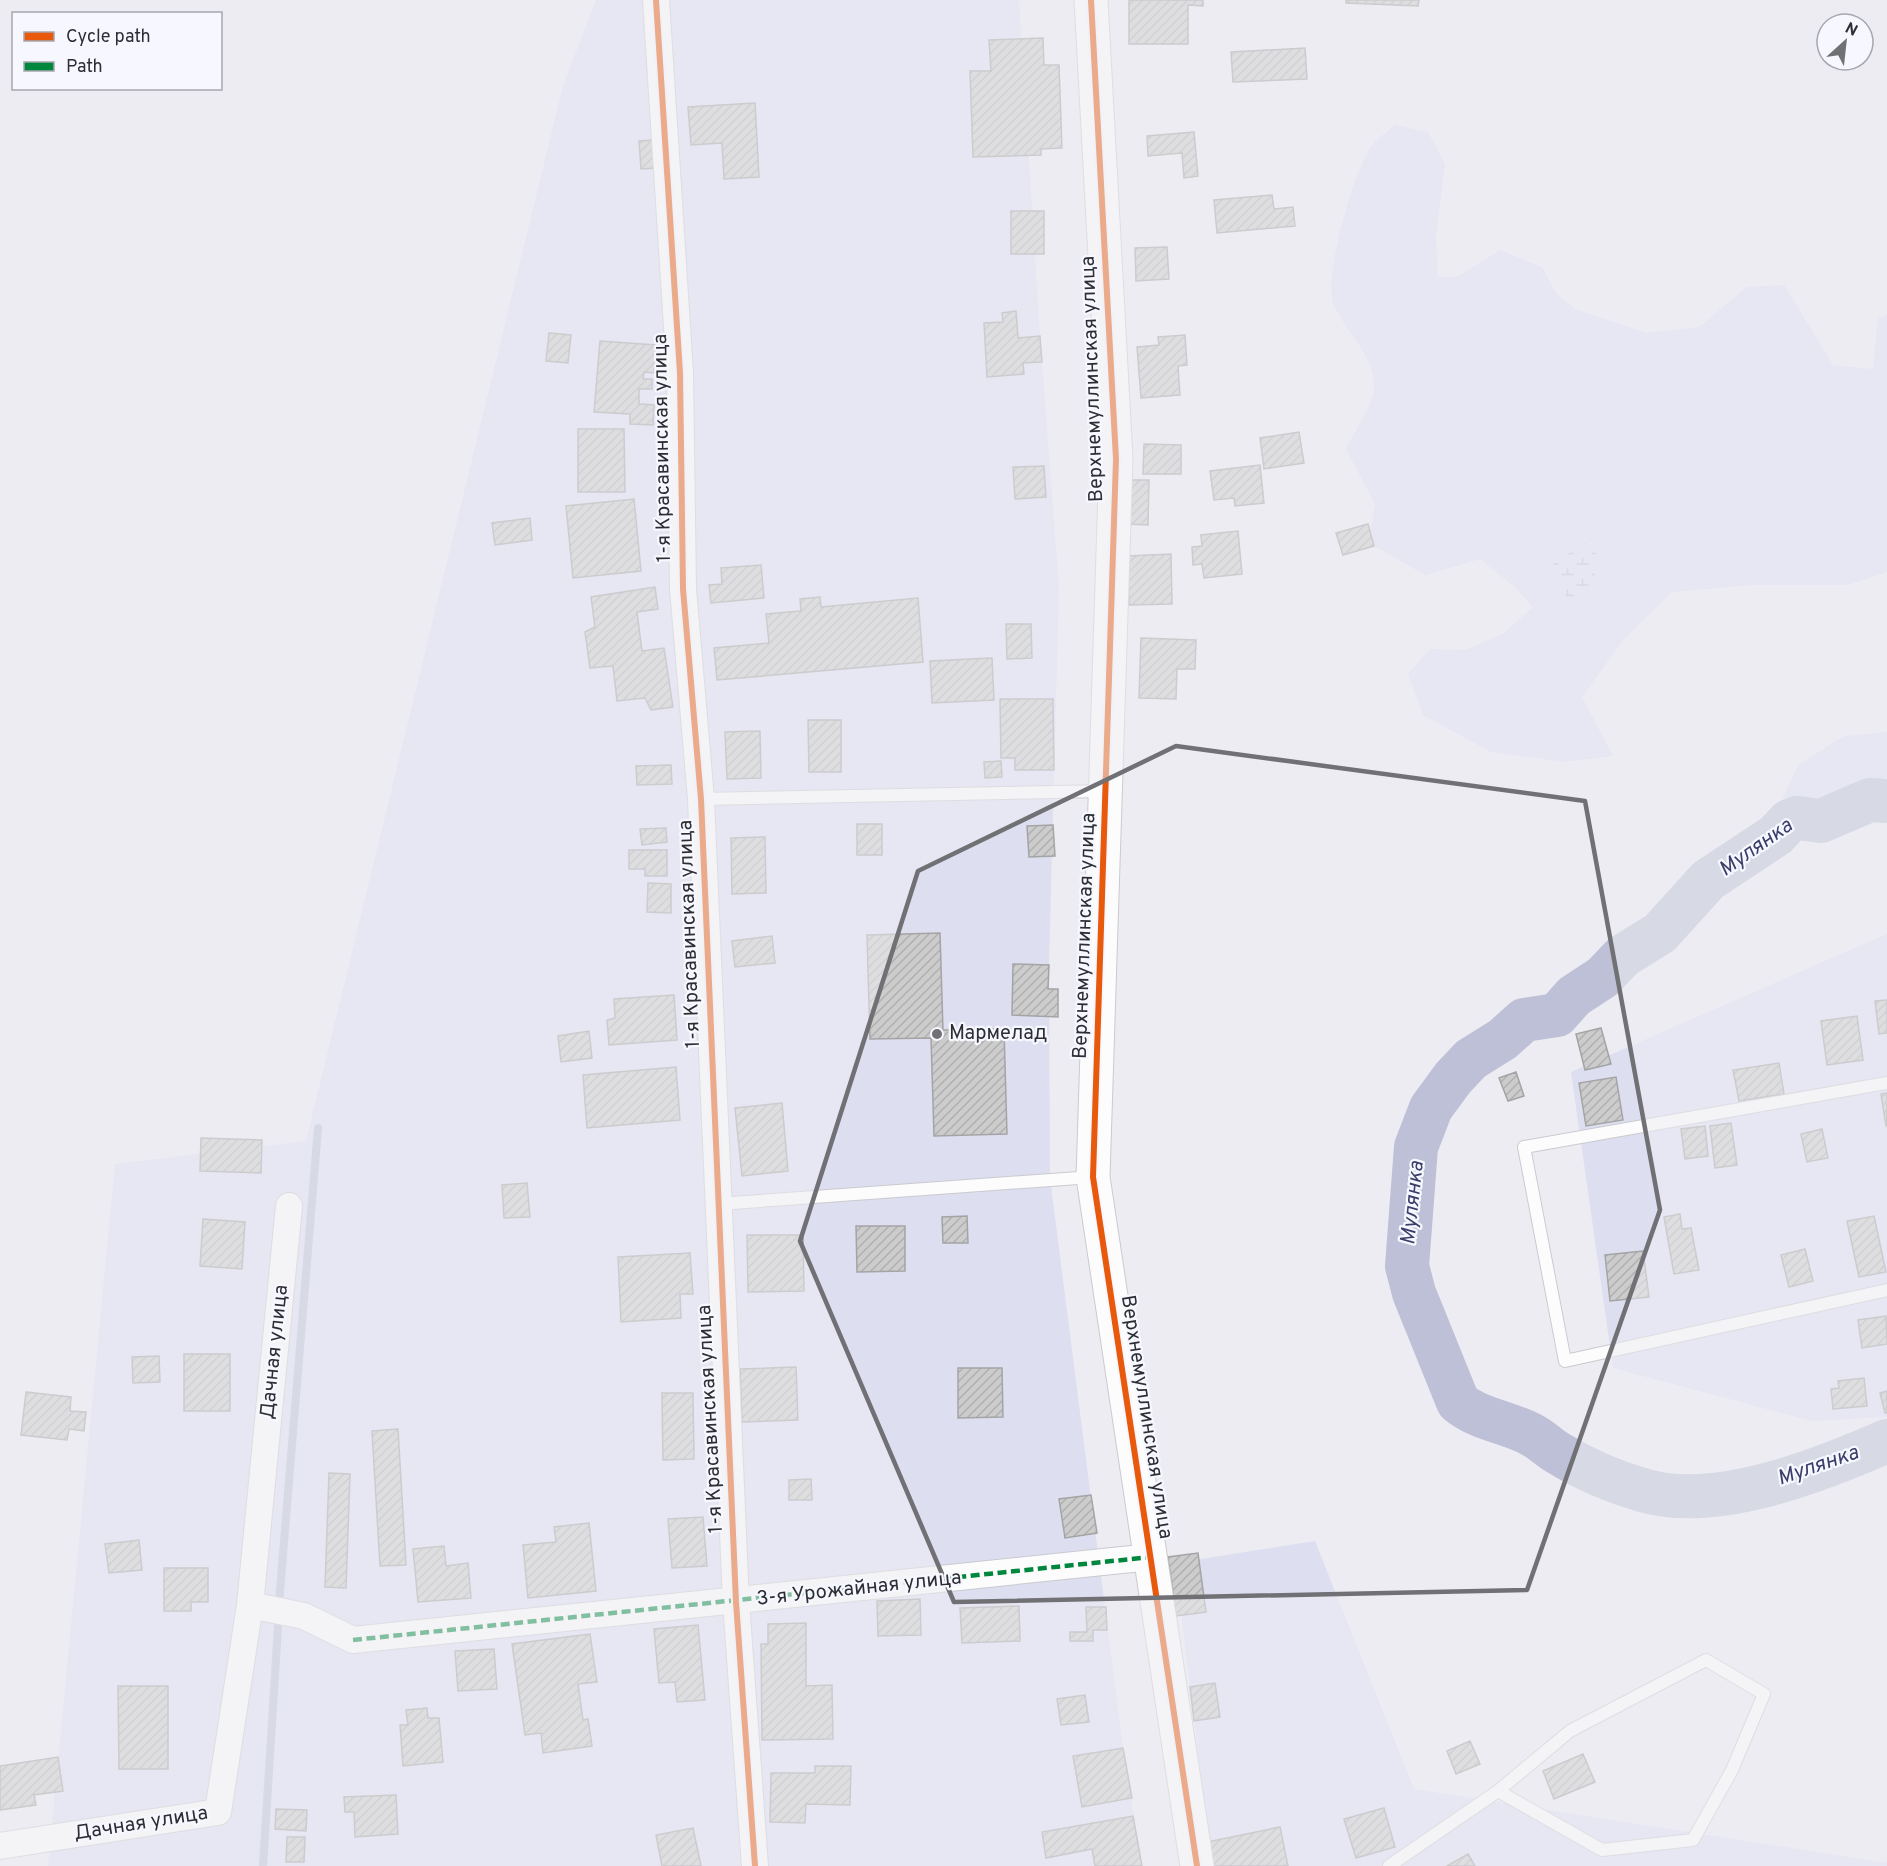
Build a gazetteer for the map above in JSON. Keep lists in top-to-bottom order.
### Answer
{
  "streets": {
    "street": [
      "Верхнемуллинская улица",
      "1-я Красавинская улица",
      "Дачная улица",
      "3-я Урожайная улица"
    ]
  },
  "crossings": [
    ["Верхнемуллинская улица", "3-я Урожайная улица"],
    ["1-я Красавинская улица", "3-я Урожайная улица"],
    ["Дачная улица", "3-я Урожайная улица"]
  ],
  "water": ["Мулянка"],
  "places": ["Мармелад"],
  "legend": ["Cycle path", "Path"],
  "north": "top right"
}
